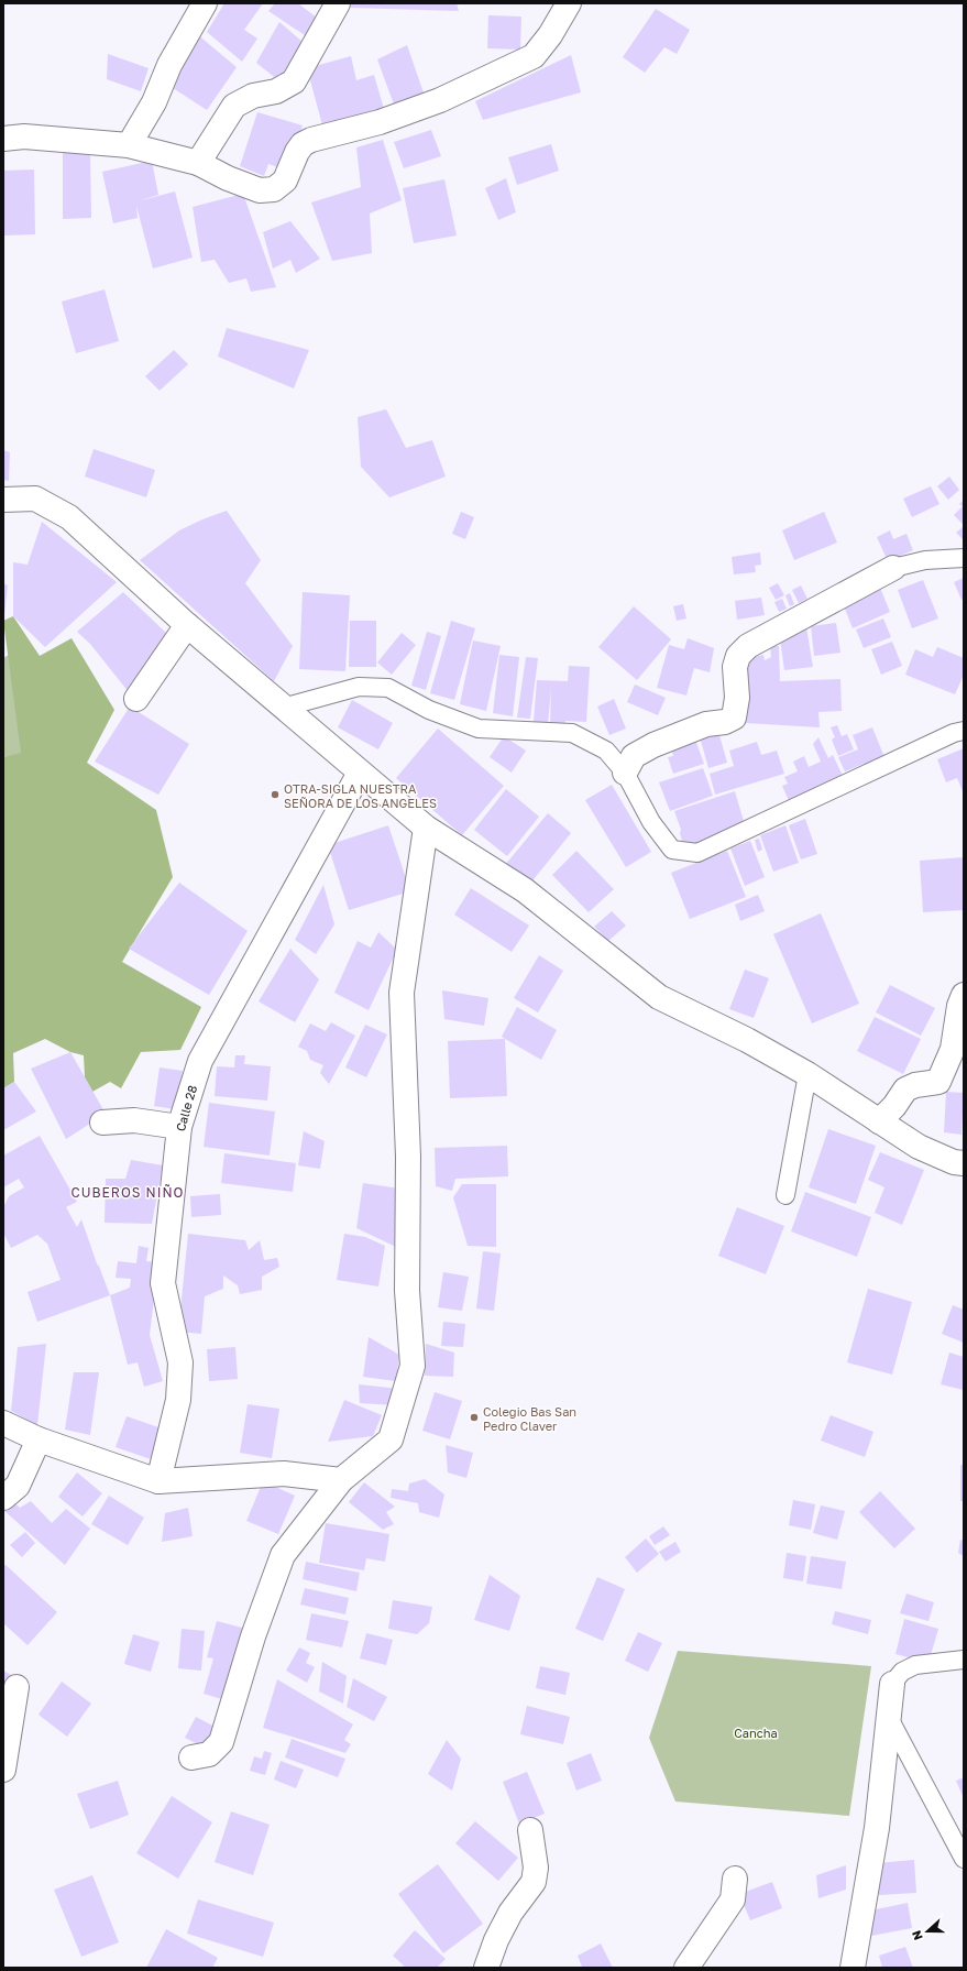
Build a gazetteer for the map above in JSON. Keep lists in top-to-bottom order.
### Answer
{
  "streets": {
    "street": ["Calle 28"]
  },
  "districts": ["CUBEROS NIÑO"],
  "parks": ["Cancha"],
  "places": ["OTRA-SIGLA NUESTRA SEÑORA DE LOS ANGELES", "Colegio Bas San Pedro Claver"],
  "north": "left"
}
